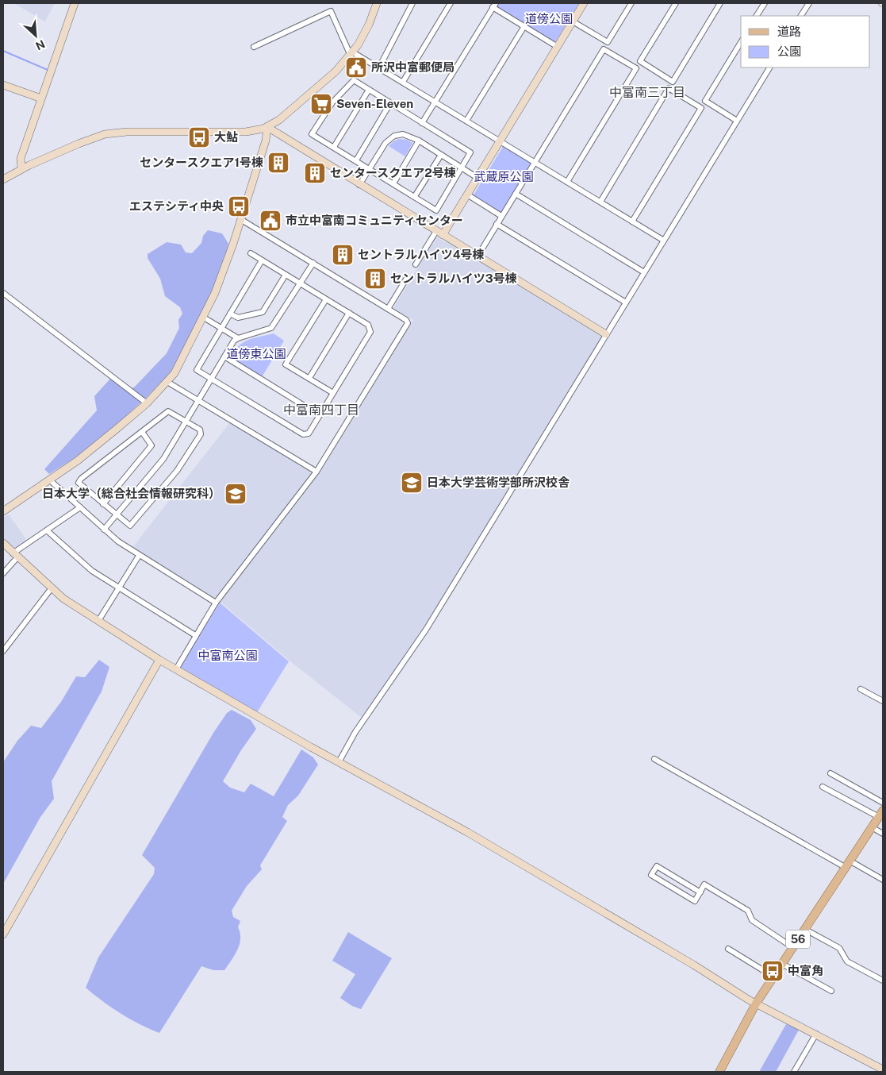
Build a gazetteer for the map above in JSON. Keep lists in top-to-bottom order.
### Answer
{
  "streets": {
    "main road": ["56"]
  },
  "districts": ["中富南三丁目", "中富南四丁目"],
  "parks": [
    "道傍公園",
    "武蔵原公園",
    "道傍東公園",
    "中富南公園"
  ],
  "places": {
    "public building": ["所沢中富郵便局", "市立中富南コミュニティセンター"],
    "supermarket": ["Seven-Eleven"],
    "bus stop": ["大鮎", "エステシティ中央", "中富角"],
    "building": [
      "センタースクエア1号棟",
      "センタースクエア2号棟",
      "セントラルハイツ4号棟",
      "セントラルハイツ3号棟"
    ],
    "school or university": ["日本大学芸術学部所沢校舎", "日本大学（総合社会情報研究科）"]
  },
  "legend": ["道路", "公園"],
  "north": "bottom right"
}
